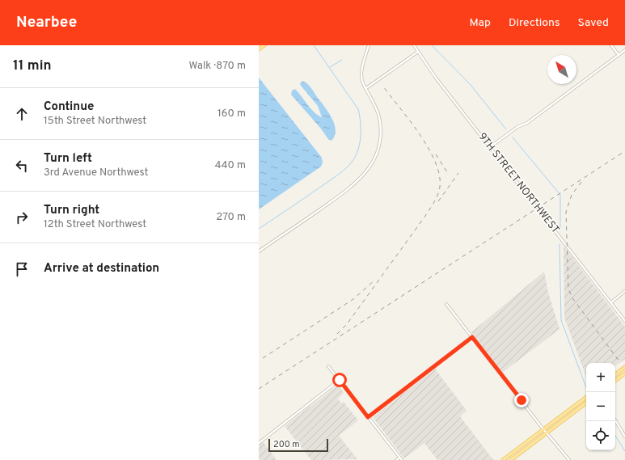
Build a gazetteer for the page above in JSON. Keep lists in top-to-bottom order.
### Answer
{
  "streets": {
    "street": ["9TH STREET NORTHWEST"]
  },
  "scale_bar": "200 m",
  "north": "top left",
  "page": {
    "header": "Nearbee",
    "nav": ["Map", "Directions", "Saved"],
    "heading": ["11 min", "Walk · 870 m"],
    "list": [
      ["Continue", "15th Street Northwest", "160 m"],
      ["Turn left", "3rd Avenue Northwest", "440 m"],
      ["Turn right", "12th Street Northwest", "270 m"],
      "Arrive at destination"
    ],
    "map_buttons": ["+", "−"],
    "scale": "200 m"
  }
}
